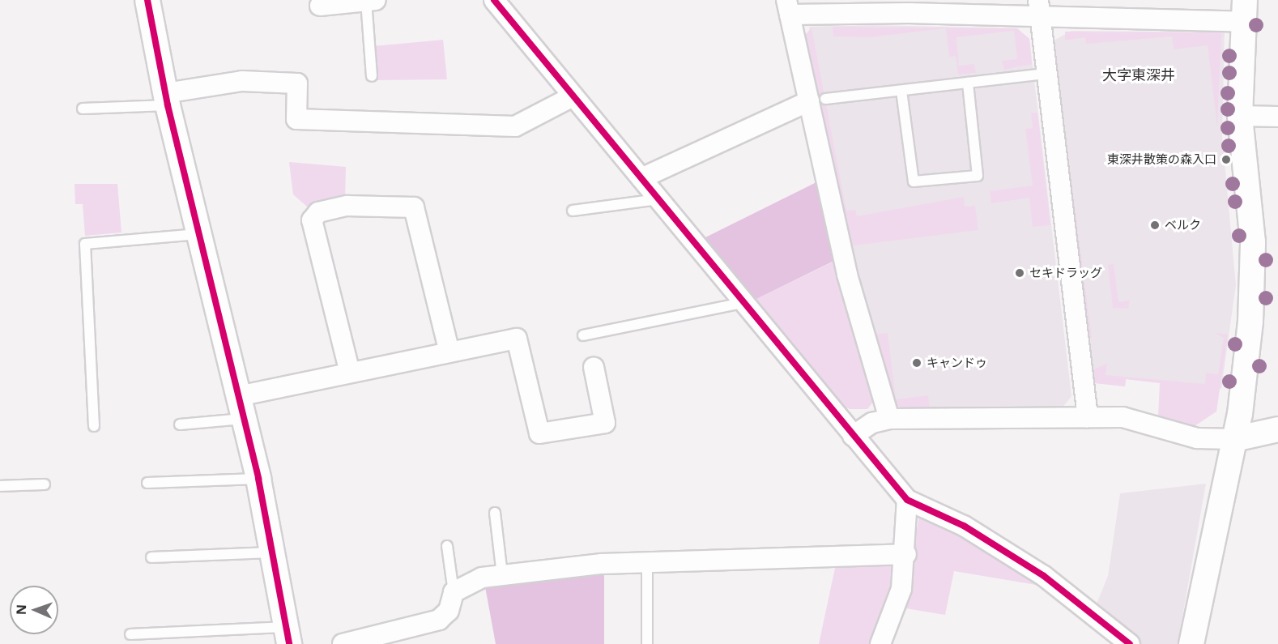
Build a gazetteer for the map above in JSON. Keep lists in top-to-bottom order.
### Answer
{
  "districts": ["大字東深井"],
  "places": [
    "東深井散策の森入口",
    "ベルク",
    "セキドラッグ",
    "キャンドゥ"
  ],
  "north": "left"
}
